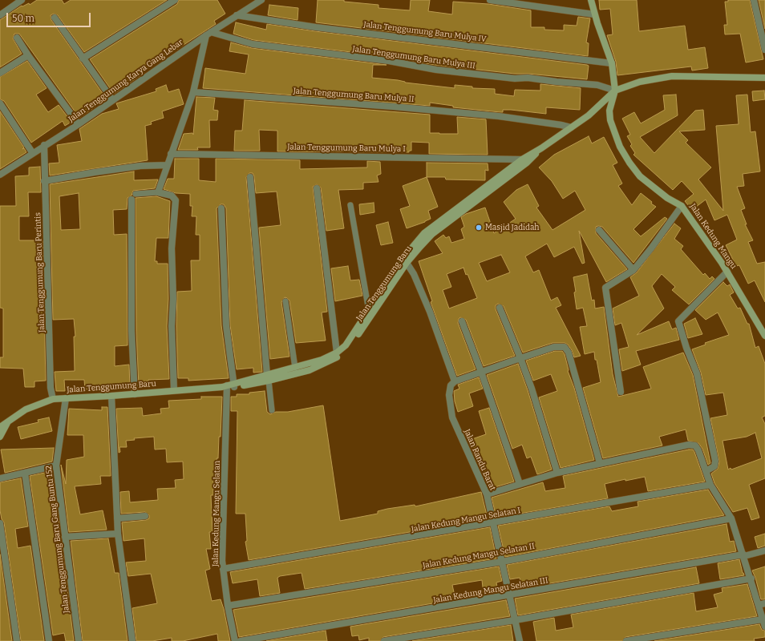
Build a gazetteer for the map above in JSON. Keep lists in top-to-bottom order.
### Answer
{
  "streets": {
    "street": [
      "Jalan Tenggumung Baru Mulya IV",
      "Jalan Tenggumung Baru Mulya III",
      "Jalan Tenggumung Karya Gang Lebar",
      "Jalan Tenggumung Baru Mulya II",
      "Jalan Tenggumung Baru Mulya I",
      "Jalan Kedung Mangu",
      "Jalan Tenggumung Baru Perintis",
      "Jalan Tenggumung Baru",
      "Jalan Randu Barat",
      "Jalan Kedung Mangu Selatan",
      "Jalan Kedung Mangu Selatan I",
      "Jalan Tenggumung Baru Gang Buntu 152",
      "Jalan Kedung Mangu Selatan II",
      "Jalan Kedung Mangu Selatan III"
    ]
  },
  "crossings": [
    ["Jalan Tenggumung Baru Mulya IV", "Jalan Tenggumung Karya Gang Lebar"],
    ["Jalan Tenggumung Baru Mulya III", "Jalan Tenggumung Karya Gang Lebar"],
    ["Jalan Tenggumung Baru Mulya III", "Jalan Kedung Mangu"],
    ["Jalan Tenggumung Baru Mulya III", "Jalan Tenggumung Baru"],
    ["Jalan Tenggumung Karya Gang Lebar", "Jalan Tenggumung Baru Perintis"],
    ["Jalan Tenggumung Baru Mulya II", "Jalan Tenggumung Baru"],
    ["Jalan Tenggumung Baru Mulya I", "Jalan Tenggumung Baru"],
    ["Jalan Kedung Mangu", "Jalan Tenggumung Baru"],
    ["Jalan Tenggumung Baru Perintis", "Jalan Tenggumung Baru"],
    ["Jalan Tenggumung Baru", "Jalan Kedung Mangu Selatan"],
    ["Jalan Tenggumung Baru", "Jalan Tenggumung Baru Gang Buntu 152"],
    ["Jalan Randu Barat", "Jalan Kedung Mangu Selatan I"],
    ["Jalan Randu Barat", "Jalan Kedung Mangu Selatan II"],
    ["Jalan Randu Barat", "Jalan Kedung Mangu Selatan III"],
    ["Jalan Kedung Mangu Selatan", "Jalan Kedung Mangu Selatan I"],
    ["Jalan Kedung Mangu Selatan", "Jalan Kedung Mangu Selatan II"]
  ],
  "places": ["Masjid Jadidah"],
  "scale_bar": "50 m"
}
